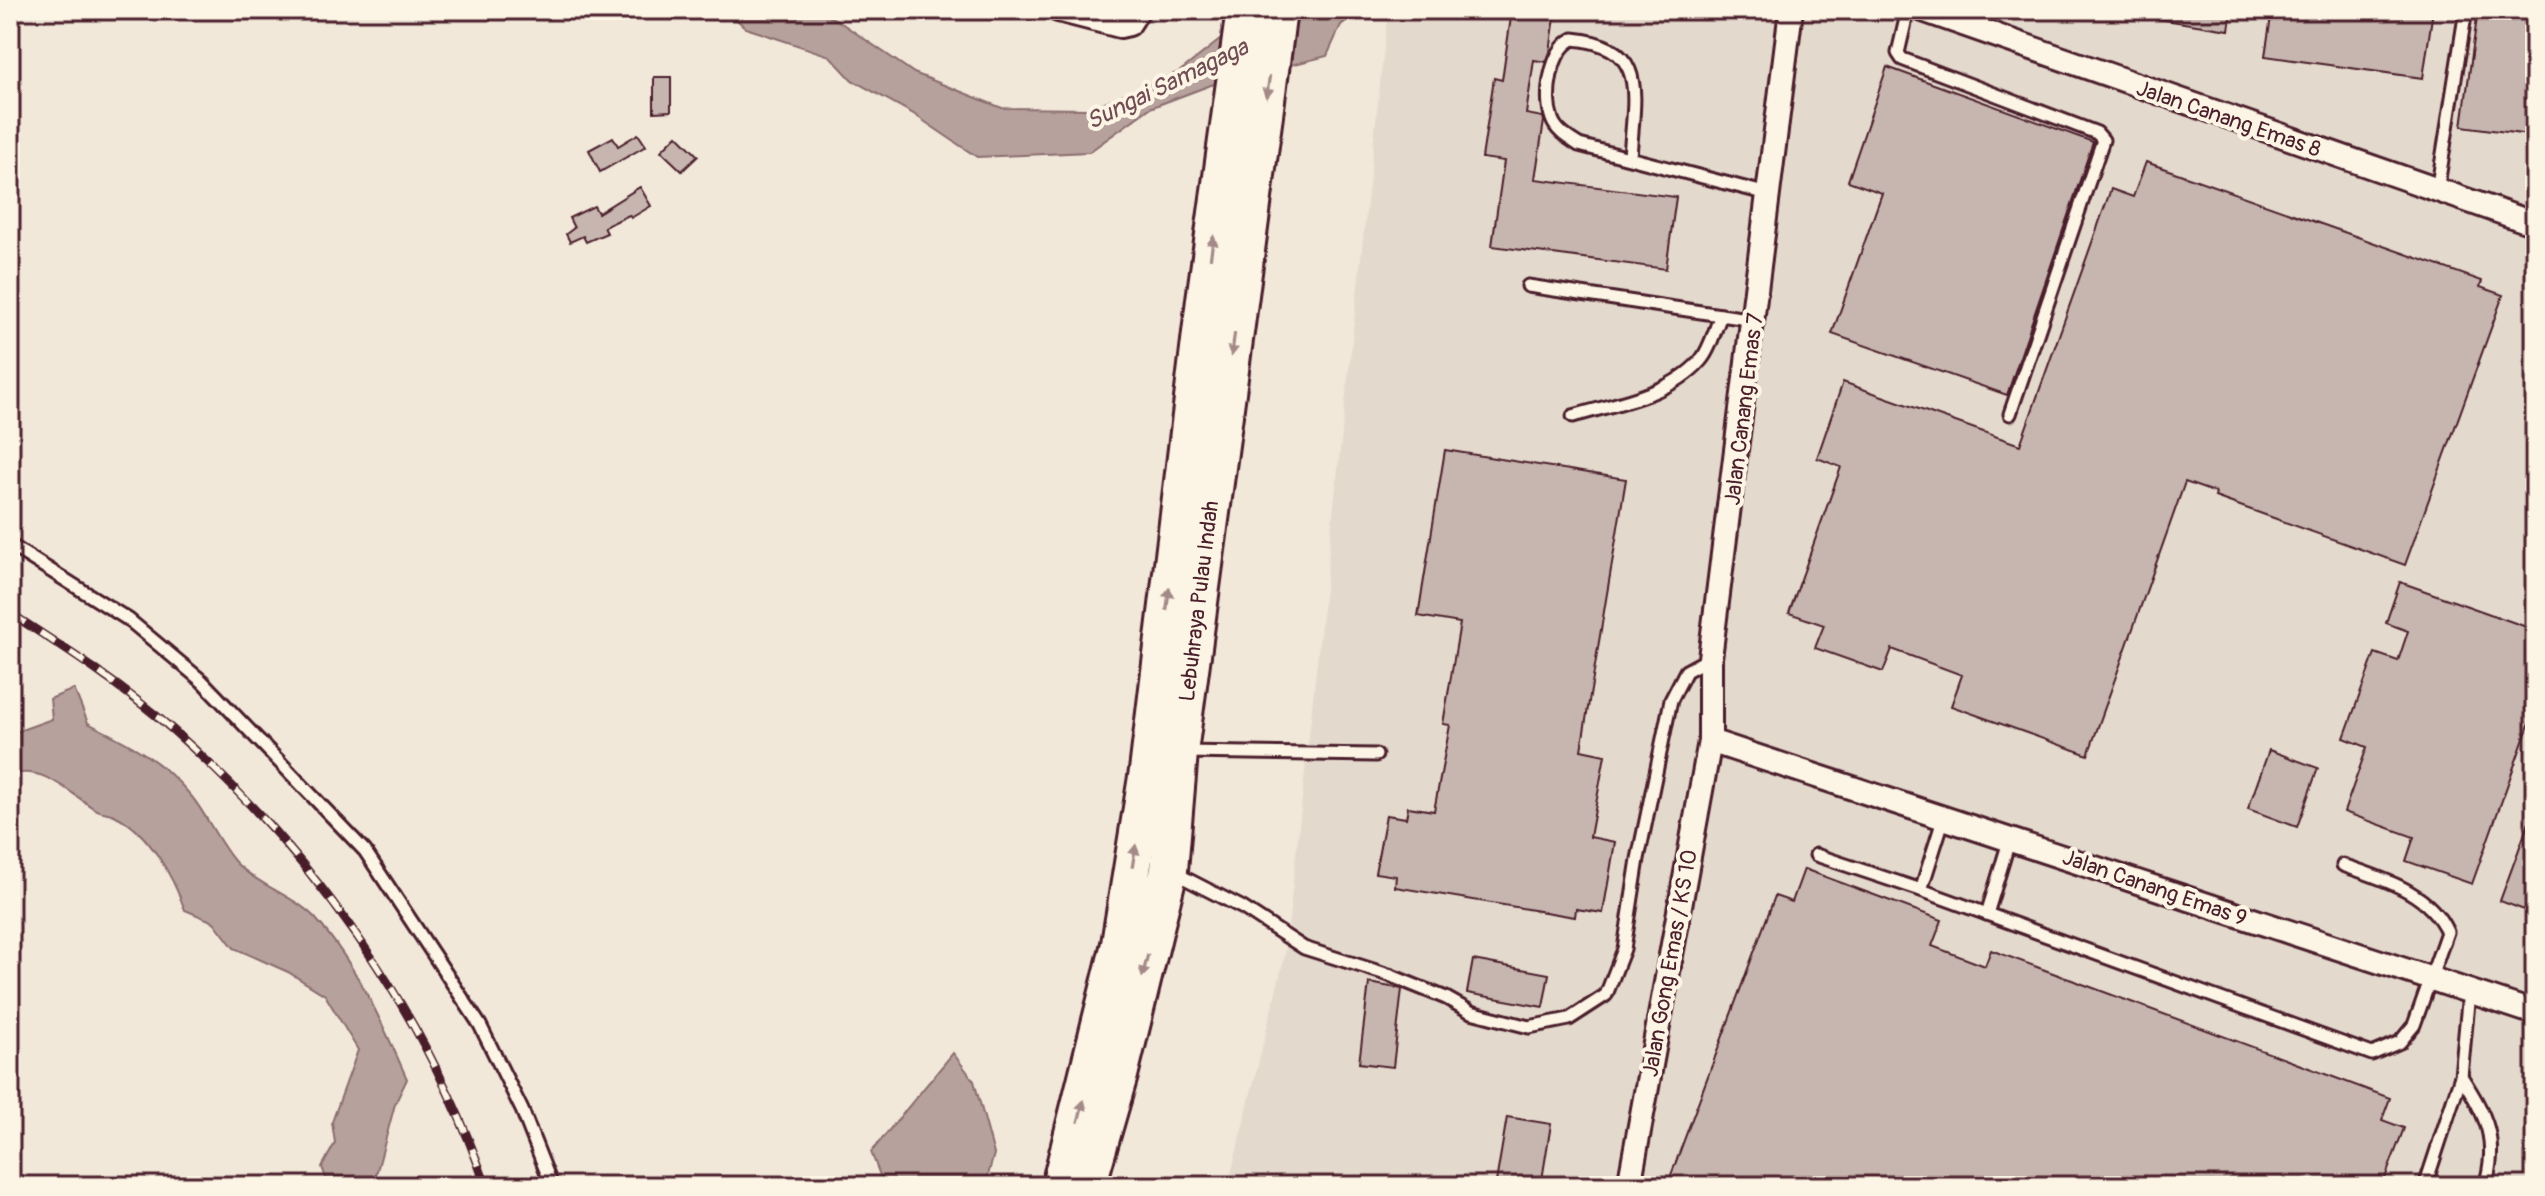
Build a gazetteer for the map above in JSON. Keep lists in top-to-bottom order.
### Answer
{
  "streets": {
    "main road": ["Lebuhraya Pulau Indah"],
    "street": [
      "Jalan Canang Emas 8",
      "Jalan Canang Emas 7",
      "Jalan Canang Emas 9",
      "Jalan Gong Emas / KS 10"
    ]
  },
  "crossings": [
    ["Jalan Canang Emas 7", "Jalan Canang Emas 9"],
    ["Jalan Canang Emas 7", "Jalan Gong Emas / KS 10"],
    ["Jalan Canang Emas 9", "Jalan Gong Emas / KS 10"]
  ],
  "water": ["Sungai Samagaga"]
}
